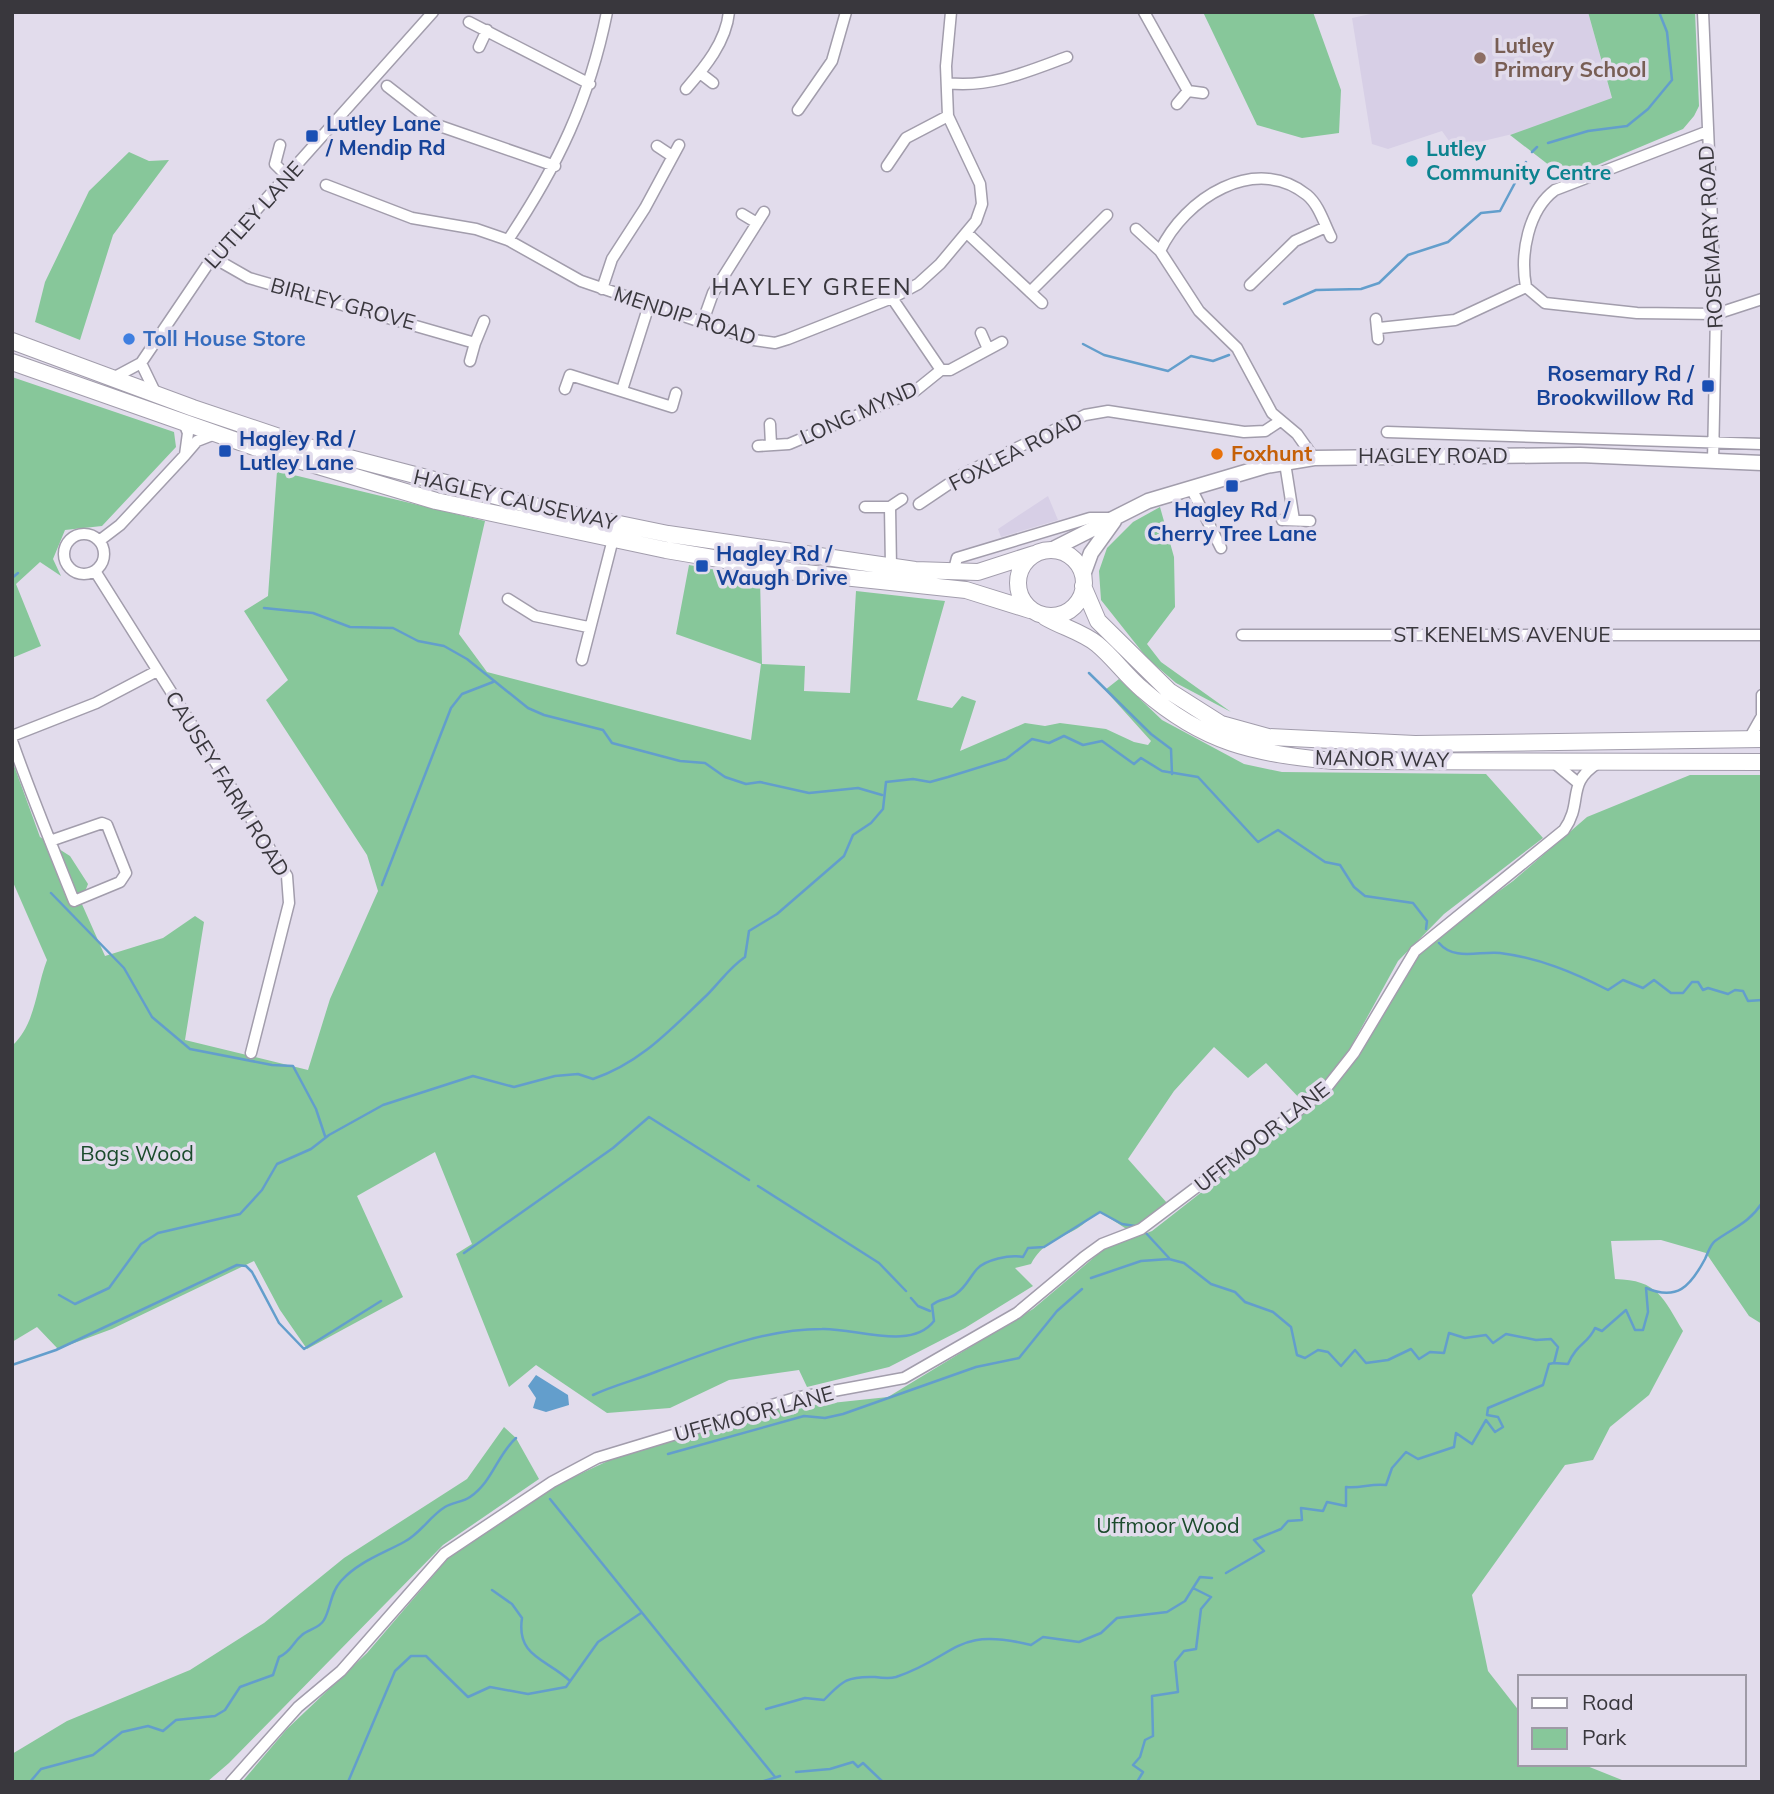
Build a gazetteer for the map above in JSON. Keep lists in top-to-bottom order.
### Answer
{
  "streets": {
    "highway": ["HAGLEY CAUSEWAY", "MANOR WAY"],
    "main road": ["HAGLEY ROAD"],
    "street": [
      "LUTLEY LANE",
      "ROSEMARY ROAD",
      "BIRLEY GROVE",
      "MENDIP ROAD",
      "LONG MYND",
      "FOXLEA ROAD",
      "ST KENELMS AVENUE",
      "CAUSEY FARM ROAD",
      "UFFMOOR LANE"
    ]
  },
  "crossings": [
    ["LUTLEY LANE", "BIRLEY GROVE"],
    ["LUTLEY LANE", "HAGLEY CAUSEWAY"],
    ["ROSEMARY ROAD", "HAGLEY ROAD"],
    ["MENDIP ROAD", "LONG MYND"],
    ["HAGLEY ROAD", "HAGLEY CAUSEWAY"],
    ["HAGLEY ROAD", "MANOR WAY"],
    ["HAGLEY CAUSEWAY", "MANOR WAY"]
  ],
  "districts": ["HAYLEY GREEN"],
  "parks": ["Bogs Wood", "Uffmoor Wood"],
  "places": {
    "other": [
      "Lutley Primary School",
      "Lutley Community Centre",
      "Toll House Store",
      "Foxhunt"
    ],
    "transit": [
      "Lutley Lane / Mendip Rd",
      "Rosemary Rd / Brookwillow Rd",
      "Hagley Rd / Lutley Lane",
      "Hagley Rd / Cherry Tree Lane",
      "Hagley Rd / Waugh Drive"
    ]
  },
  "legend": ["Road", "Park"]
}
